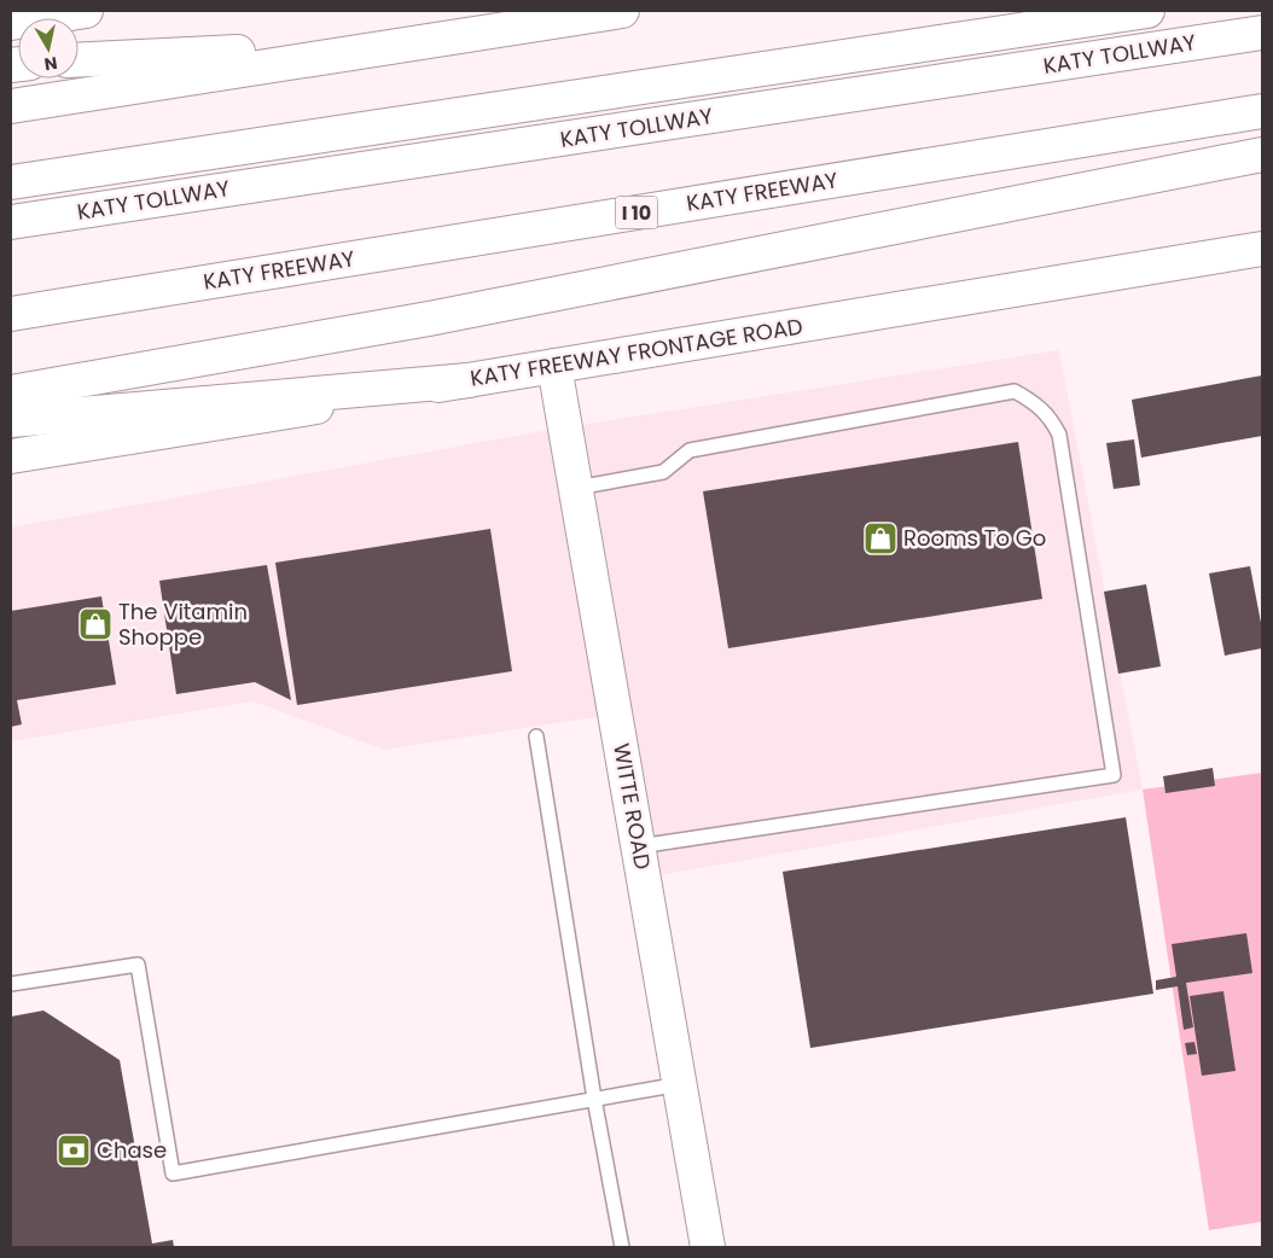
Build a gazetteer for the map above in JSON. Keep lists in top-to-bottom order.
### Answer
{
  "streets": {
    "main road": [
      "KATY TOLLWAY",
      "KATY FREEWAY",
      "I 10",
      "KATY FREEWAY FRONTAGE ROAD",
      "WITTE ROAD"
    ]
  },
  "crossings": [
    ["KATY FREEWAY FRONTAGE ROAD", "WITTE ROAD"]
  ],
  "places": {
    "shop": ["Rooms To Go", "The Vitamin Shoppe"],
    "bank": ["Chase"]
  },
  "north": "bottom"
}
